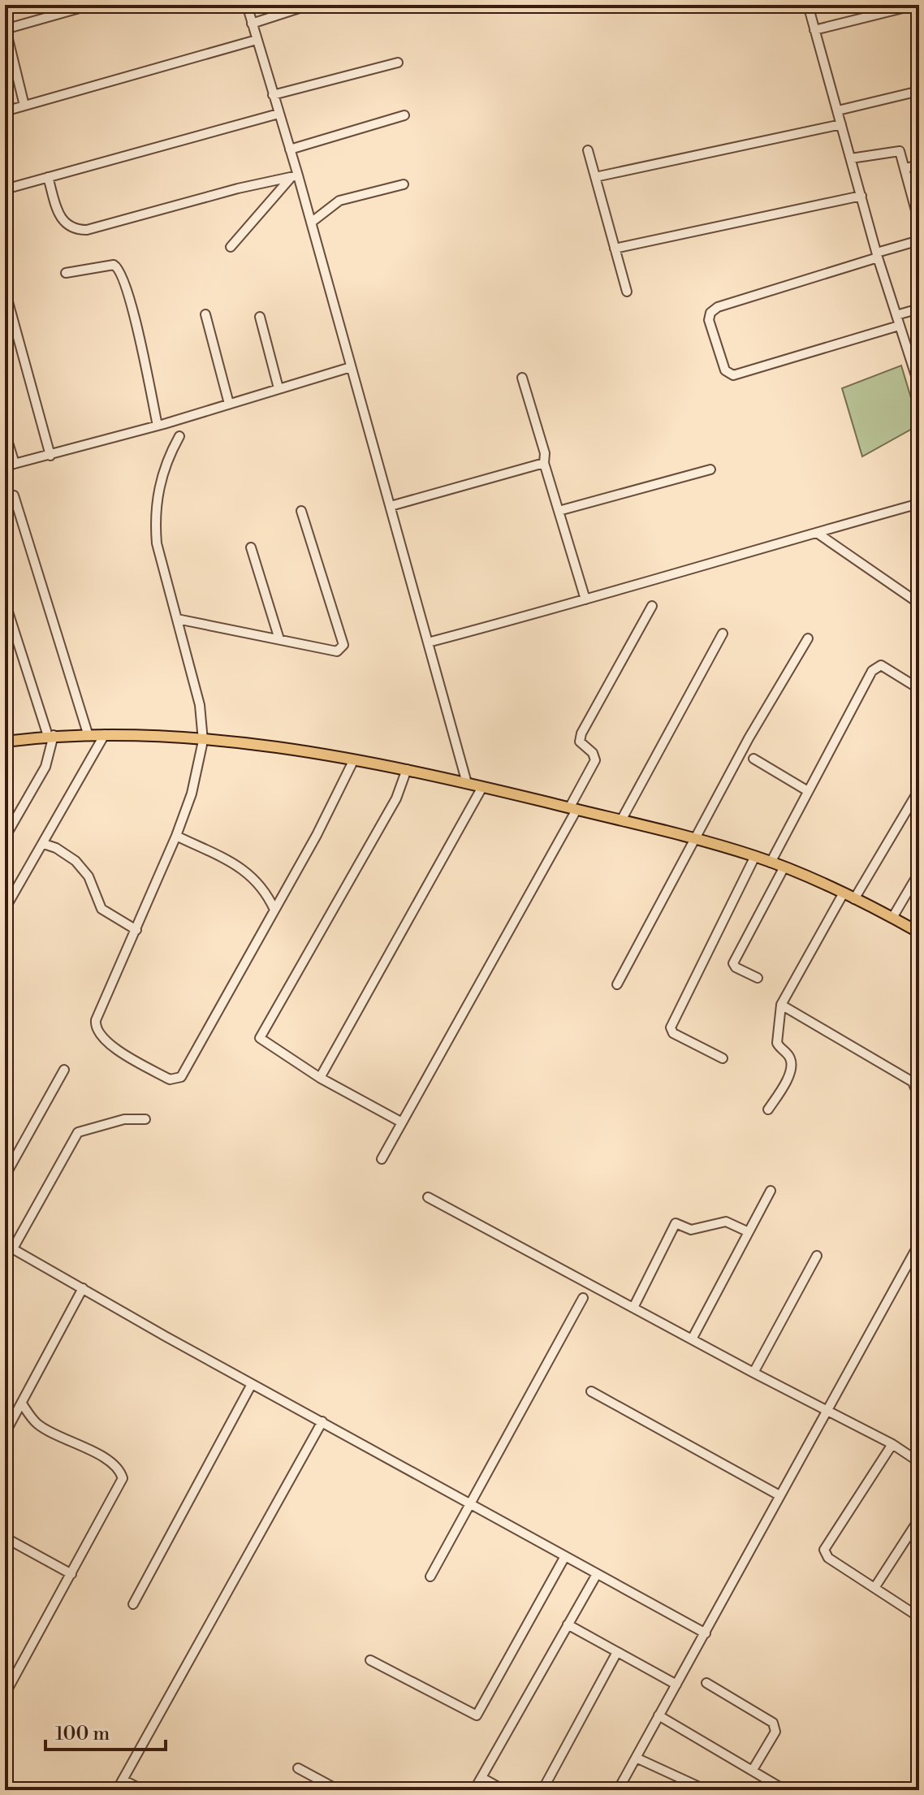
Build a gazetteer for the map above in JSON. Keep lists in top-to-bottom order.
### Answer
{
  "scale_bar": "100 m"
}
